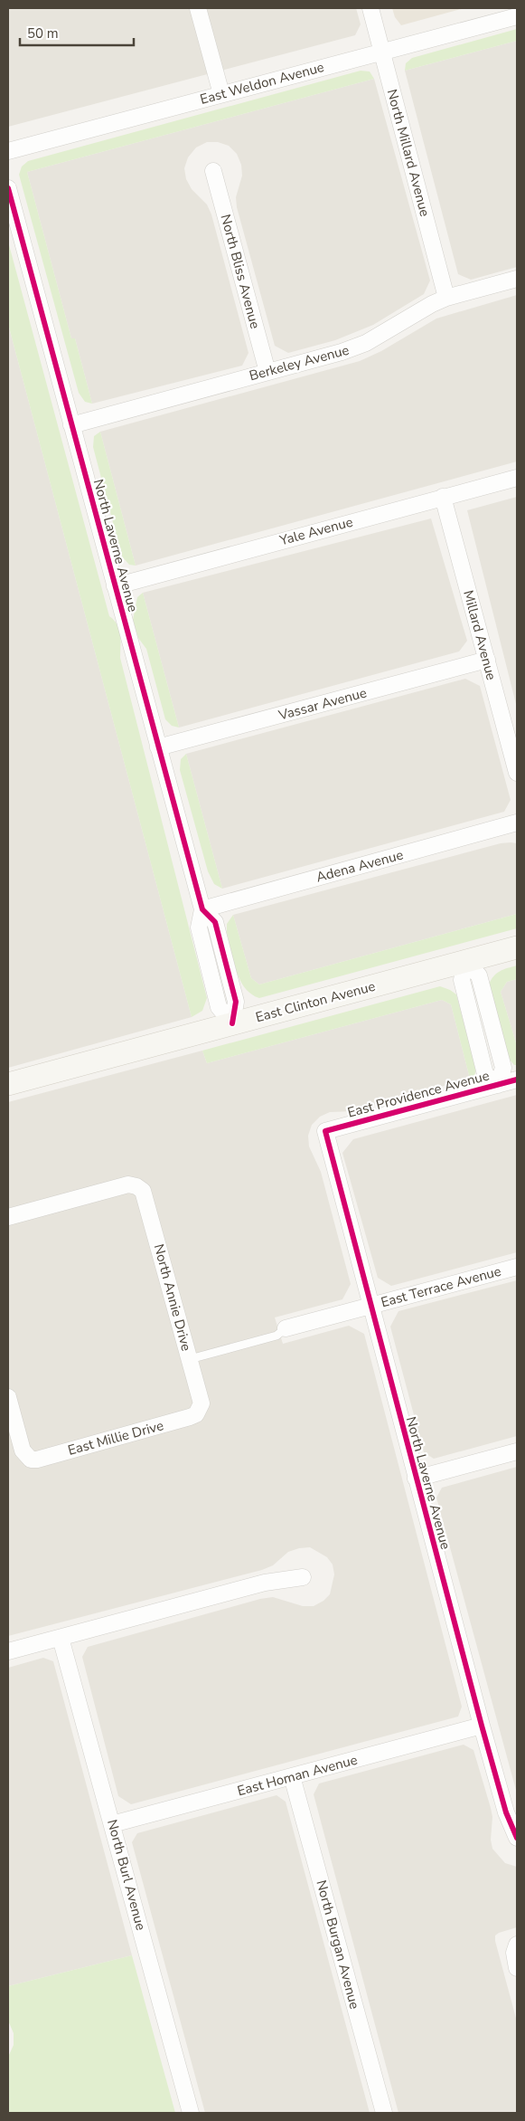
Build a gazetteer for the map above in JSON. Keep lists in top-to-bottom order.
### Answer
{
  "streets": {
    "street": [
      "East Weldon Avenue",
      "North Millard Avenue",
      "North Bliss Avenue",
      "Berkeley Avenue",
      "Yale Avenue",
      "North Laverne Avenue",
      "Millard Avenue",
      "Vassar Avenue",
      "Adena Avenue",
      "East Clinton Avenue",
      "East Providence Avenue",
      "East Terrace Avenue",
      "North Annie Drive",
      "East Millie Drive",
      "East Homan Avenue",
      "North Burl Avenue",
      "North Burgan Avenue"
    ]
  },
  "crossings": [
    ["East Weldon Avenue", "North Millard Avenue"],
    ["North Millard Avenue", "Berkeley Avenue"],
    ["North Bliss Avenue", "Berkeley Avenue"],
    ["Berkeley Avenue", "North Laverne Avenue"],
    ["Yale Avenue", "North Laverne Avenue"],
    ["Yale Avenue", "Millard Avenue"],
    ["North Laverne Avenue", "Vassar Avenue"],
    ["North Laverne Avenue", "Adena Avenue"],
    ["North Laverne Avenue", "East Providence Avenue"],
    ["North Laverne Avenue", "East Terrace Avenue"],
    ["North Laverne Avenue", "East Homan Avenue"],
    ["Millard Avenue", "Vassar Avenue"],
    ["North Annie Drive", "East Millie Drive"],
    ["East Homan Avenue", "North Burl Avenue"],
    ["East Homan Avenue", "North Burgan Avenue"]
  ],
  "scale_bar": "50 m"
}
